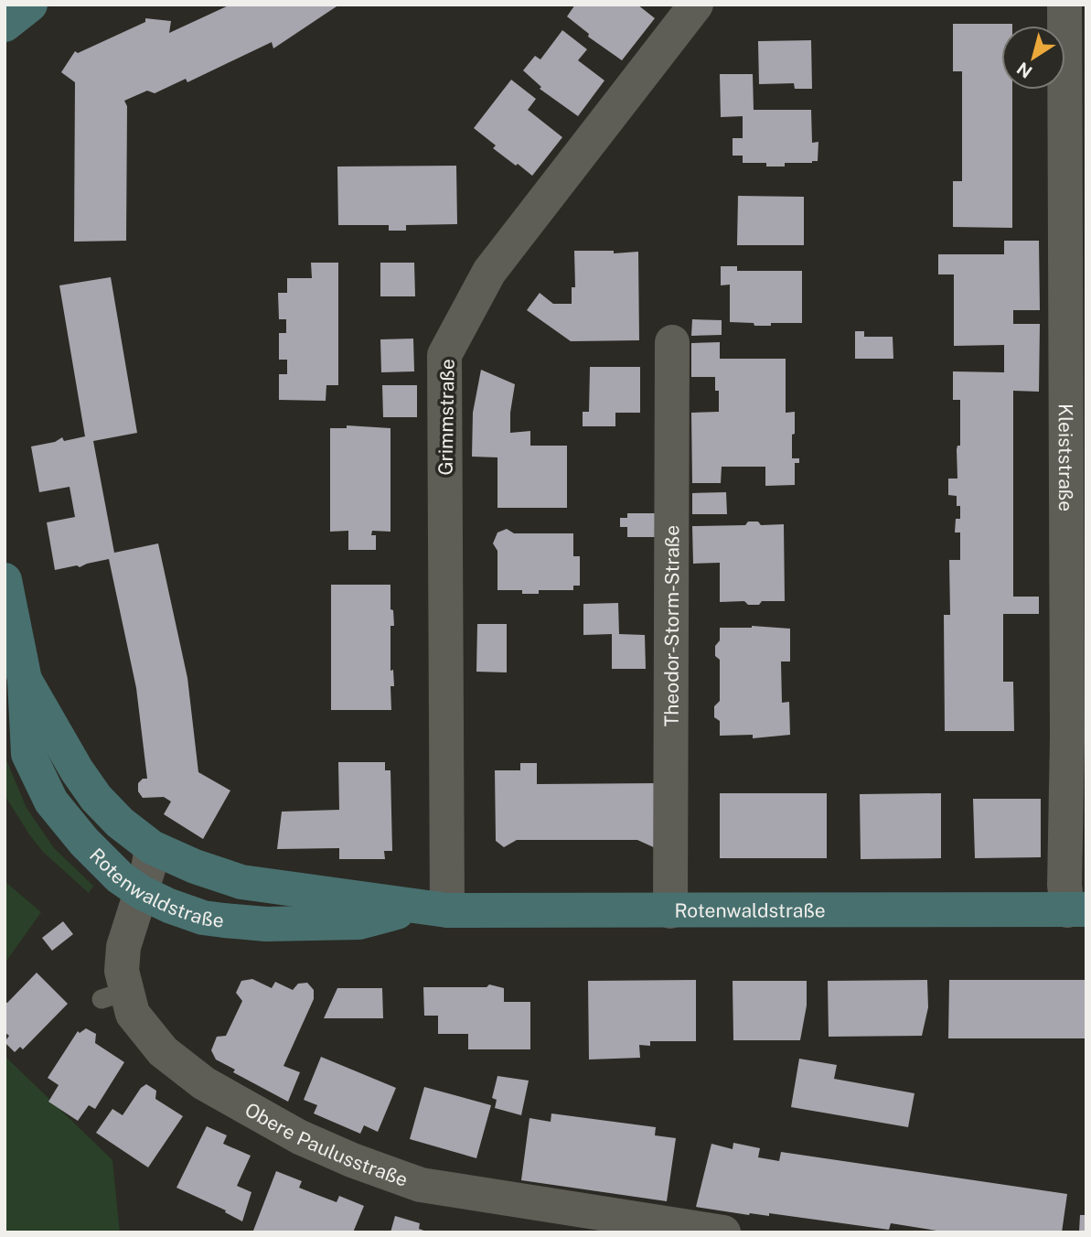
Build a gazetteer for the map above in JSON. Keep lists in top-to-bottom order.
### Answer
{
  "streets": {
    "main road": ["Rotenwaldstraße"],
    "street": [
      "Grimmstraße",
      "Kleiststraße",
      "Theodor-Storm-Straße",
      "Obere Paulusstraße"
    ]
  },
  "crossings": [
    ["Grimmstraße", "Rotenwaldstraße"],
    ["Kleiststraße", "Rotenwaldstraße"],
    ["Theodor-Storm-Straße", "Rotenwaldstraße"],
    ["Rotenwaldstraße", "Obere Paulusstraße"]
  ],
  "north": "bottom left"
}
